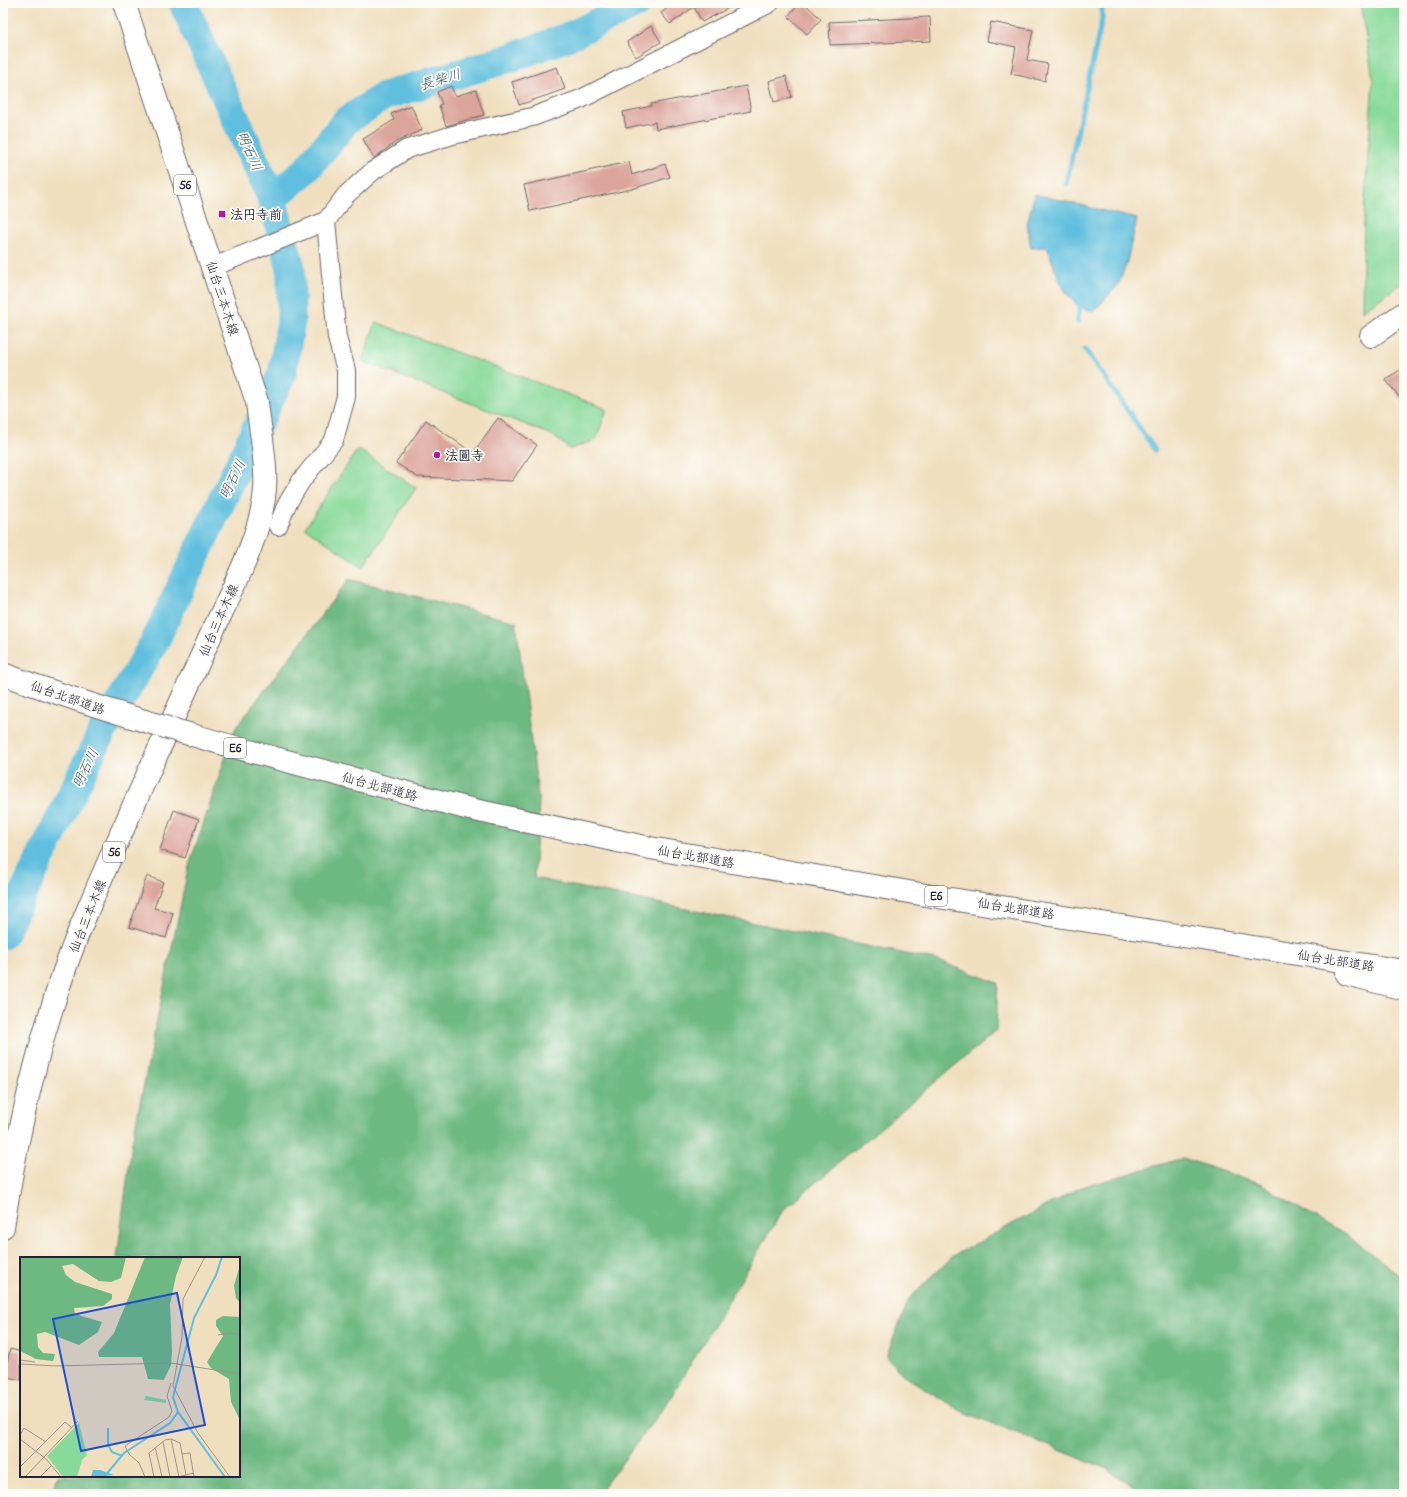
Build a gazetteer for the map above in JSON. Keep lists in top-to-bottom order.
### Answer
{
  "streets": {
    "main road": [
      "56",
      "仙台三本木線",
      "仙台北部道路",
      "E6"
    ]
  },
  "water": ["長柴川", "明石川"],
  "places": {
    "transit": ["法円寺前"],
    "other": ["法圓寺"]
  }
}
